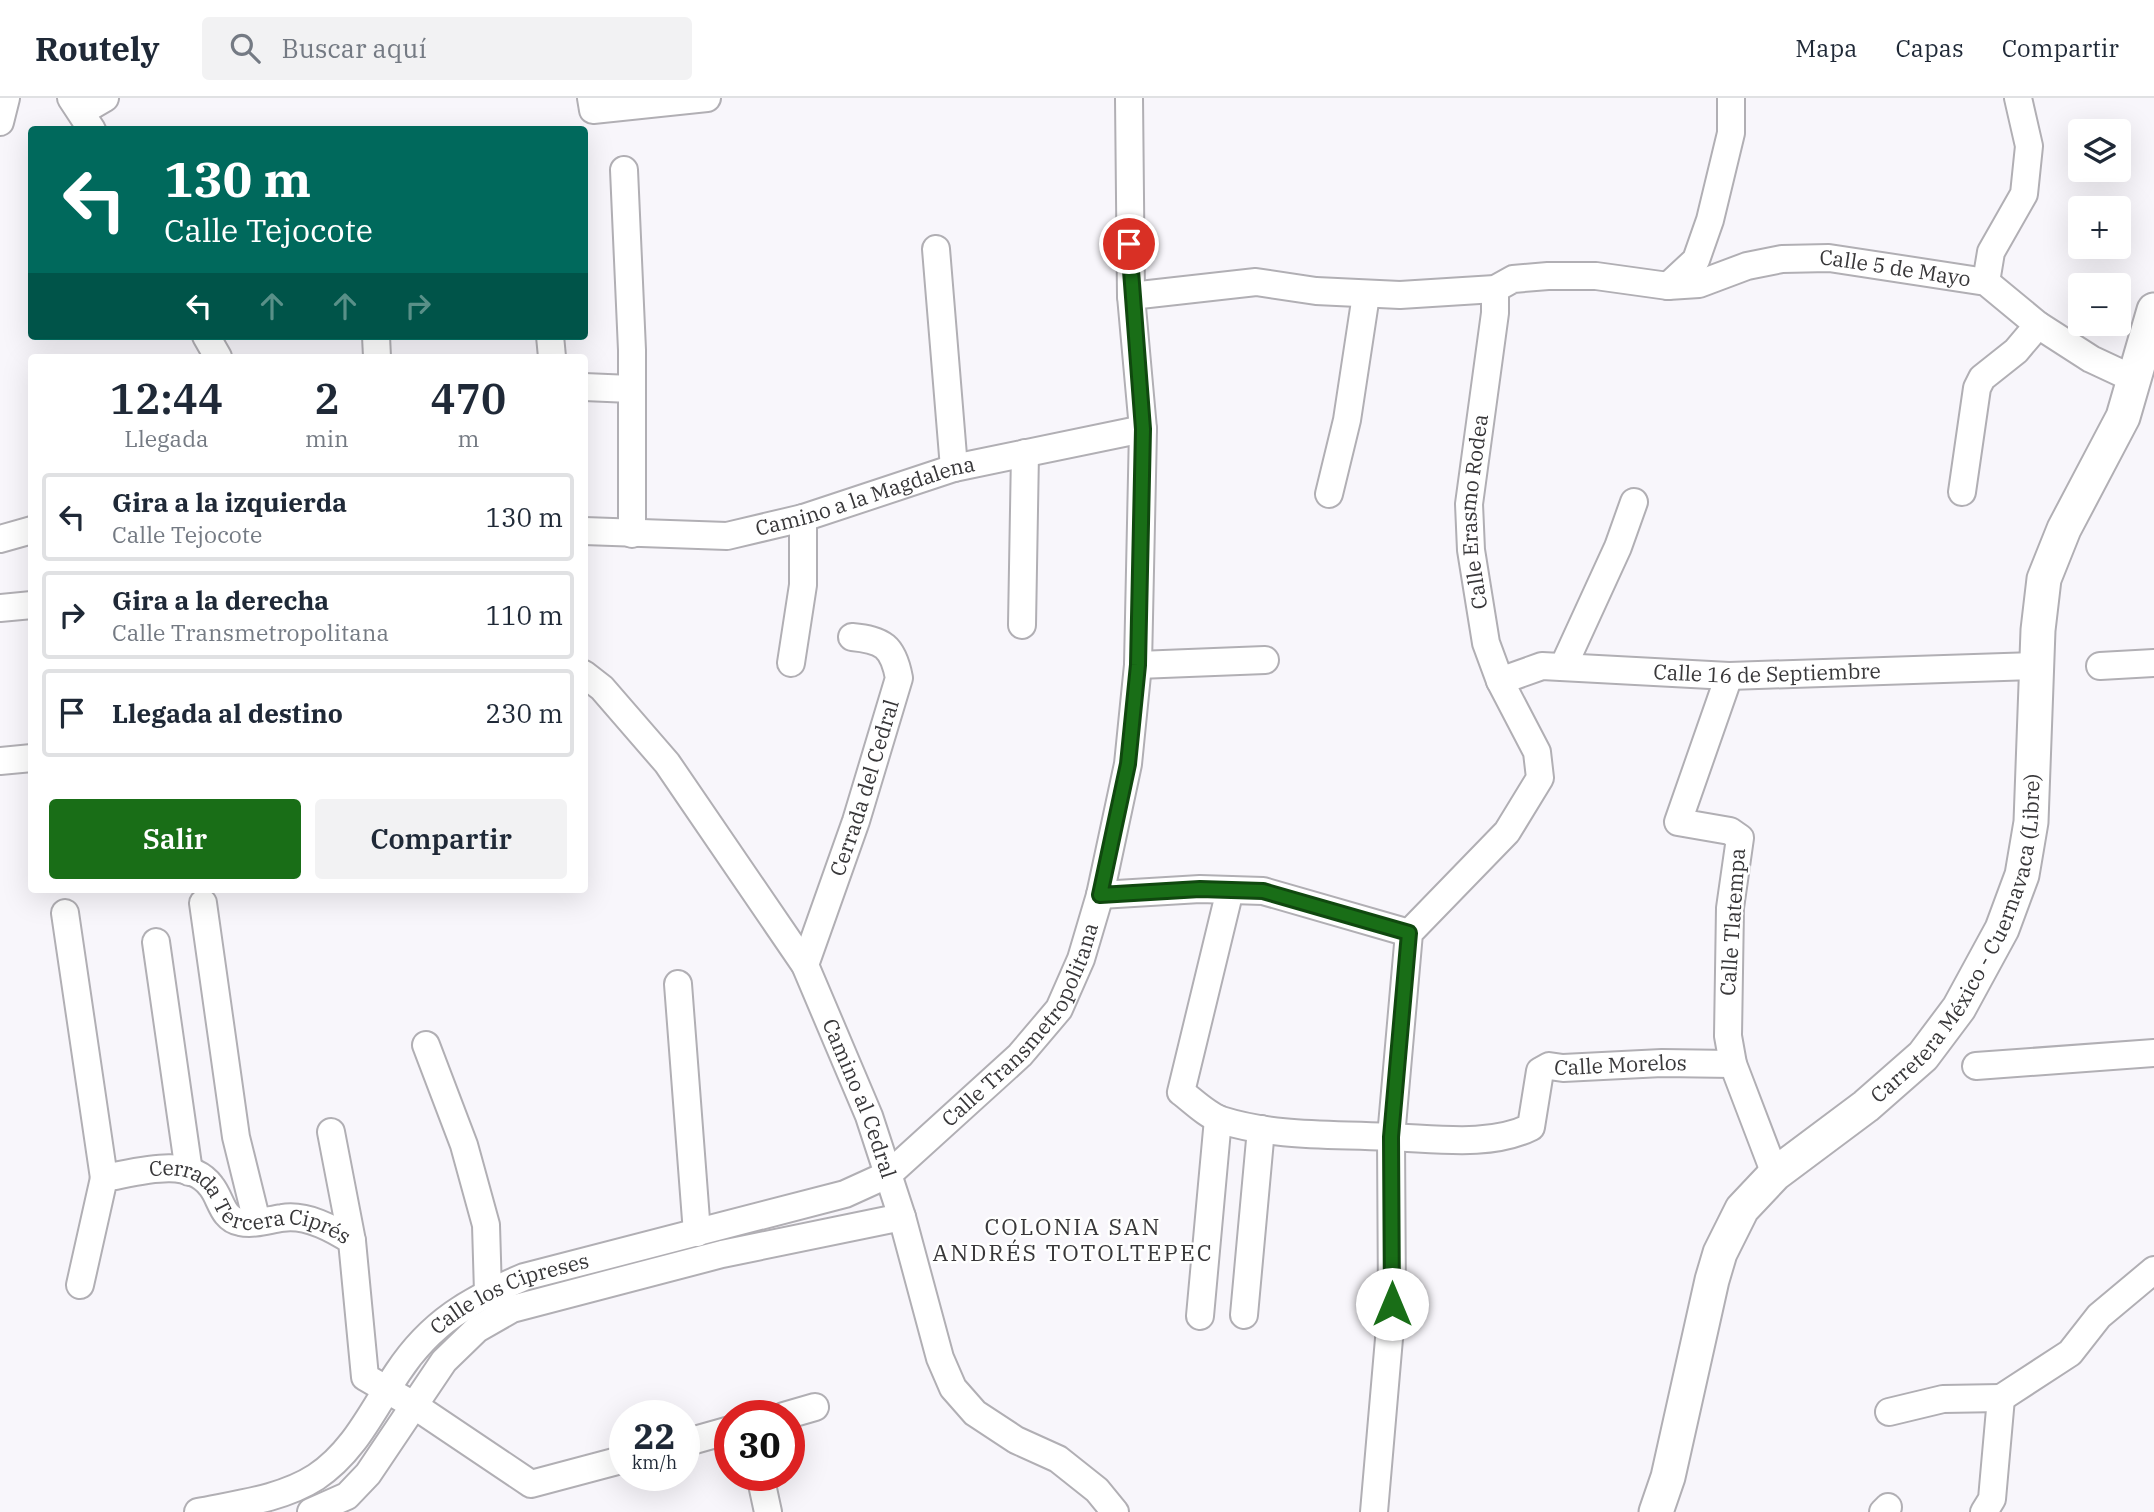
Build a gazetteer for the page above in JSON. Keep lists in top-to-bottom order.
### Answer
{
  "streets": {
    "main road": ["Carretera México - Cuernavaca (Libre)"],
    "street": [
      "Calle 5 de Mayo",
      "Camino a la Magdalena",
      "Calle Erasmo Rodea",
      "Calle 16 de Septiembre",
      "Cerrada del Cedral",
      "Calle Tlatempa",
      "Calle Transmetropolitana",
      "Calle Morelos",
      "Camino al Cedral",
      "Cerrada Tercera Ciprés",
      "Calle los Cipreses"
    ]
  },
  "crossings": [
    ["Calle 5 de Mayo", "Calle Erasmo Rodea"],
    ["Calle 5 de Mayo", "Carretera México - Cuernavaca (Libre)"],
    ["Calle 5 de Mayo", "Calle Transmetropolitana"],
    ["Camino a la Magdalena", "Calle Transmetropolitana"],
    ["Calle Erasmo Rodea", "Calle 16 de Septiembre"],
    ["Calle 16 de Septiembre", "Calle Tlatempa"],
    ["Calle 16 de Septiembre", "Carretera México - Cuernavaca (Libre)"],
    ["Cerrada del Cedral", "Camino al Cedral"],
    ["Calle Tlatempa", "Carretera México - Cuernavaca (Libre)"],
    ["Calle Tlatempa", "Calle Morelos"],
    ["Calle Transmetropolitana", "Camino al Cedral"],
    ["Calle Transmetropolitana", "Calle los Cipreses"],
    ["Camino al Cedral", "Calle los Cipreses"],
    ["Cerrada Tercera Ciprés", "Calle los Cipreses"]
  ],
  "districts": ["COLONIA SAN ANDRÉS TOTOLTEPEC"],
  "page": {
    "header": "Routely",
    "search": "Buscar aquí",
    "nav": ["Mapa", "Capas", "Compartir"],
    "map_buttons": ["+", "−"],
    "turn": ["130 m", "Calle Tejocote"],
    "eta": [
      "12:44",
      "Llegada",
      "2",
      "min",
      "470",
      "m"
    ],
    "list": [
      {
        "name": "Gira a la izquierda",
        "note": "Calle Tejocote",
        "value": "130 m"
      },
      {
        "name": "Gira a la derecha",
        "note": "Calle Transmetropolitana",
        "value": "110 m"
      },
      {
        "name": "Llegada al destino",
        "value": "230 m"
      }
    ],
    "buttons": ["Salir", "Compartir"],
    "speed": "22 km/h",
    "limit": "30"
  }
}
